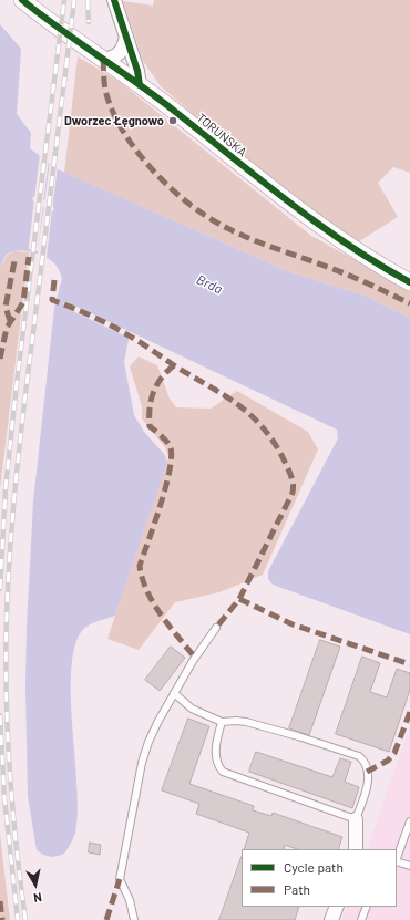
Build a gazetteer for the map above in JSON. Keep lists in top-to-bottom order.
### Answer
{
  "streets": {
    "street": ["TORUŃSKA"]
  },
  "water": ["Brda"],
  "places": ["Dworzec Łęgnowo"],
  "legend": ["Cycle path", "Path"],
  "north": "bottom"
}
